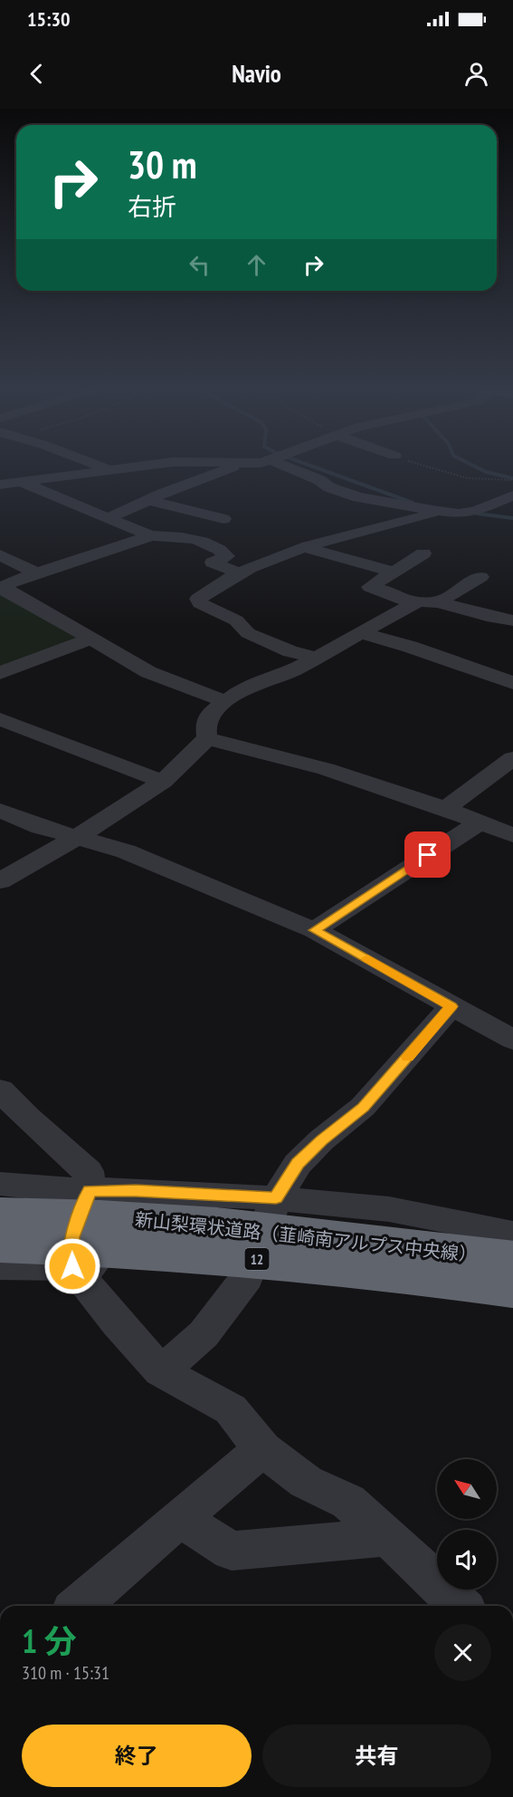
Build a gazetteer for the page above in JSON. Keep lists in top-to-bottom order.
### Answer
{
  "streets": {
    "highway": ["新山梨環状道路（韮崎南アルプス中央線）", "12"]
  },
  "north": "top left",
  "page": {
    "status": "15:30",
    "header": "Navio",
    "turn": ["30 m", "右折"],
    "heading": ["1 分", "310 m · 15:31"],
    "buttons": ["終了", "共有"]
  }
}
